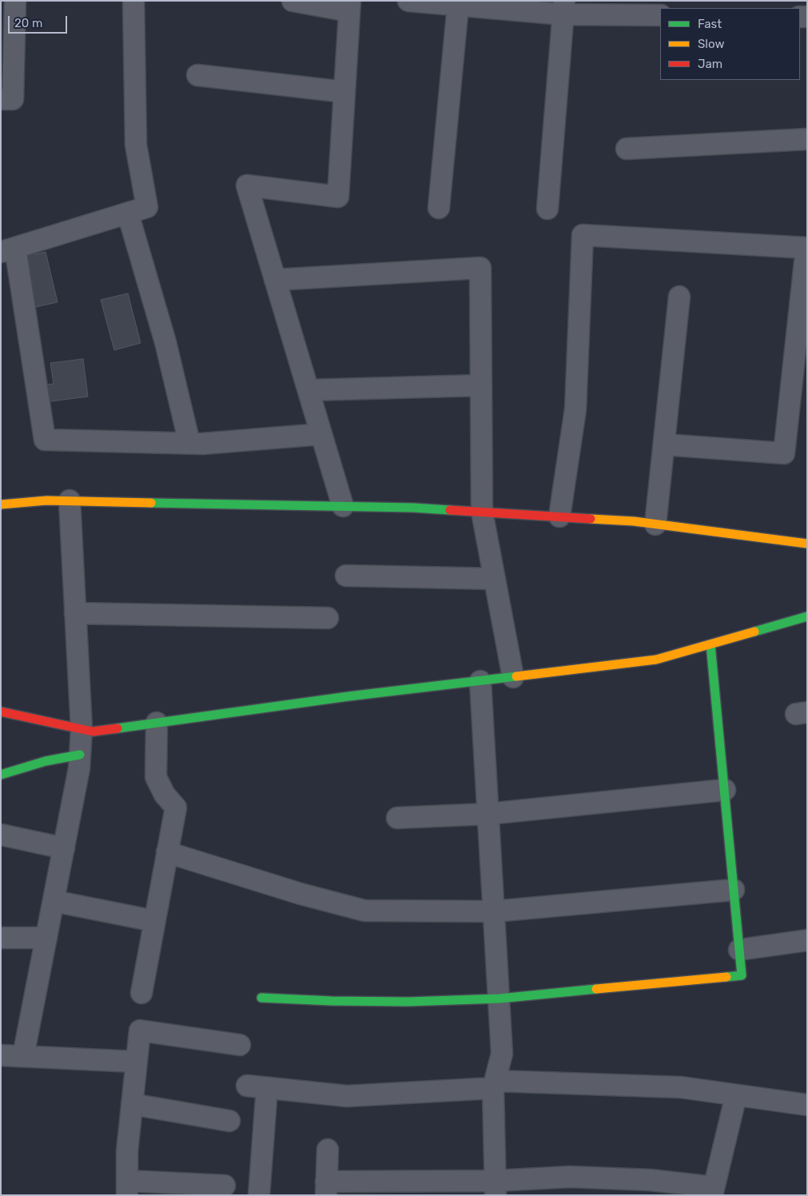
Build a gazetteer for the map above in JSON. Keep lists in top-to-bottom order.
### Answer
{
  "legend": ["Fast", "Slow", "Jam"],
  "scale_bar": "20 m"
}
